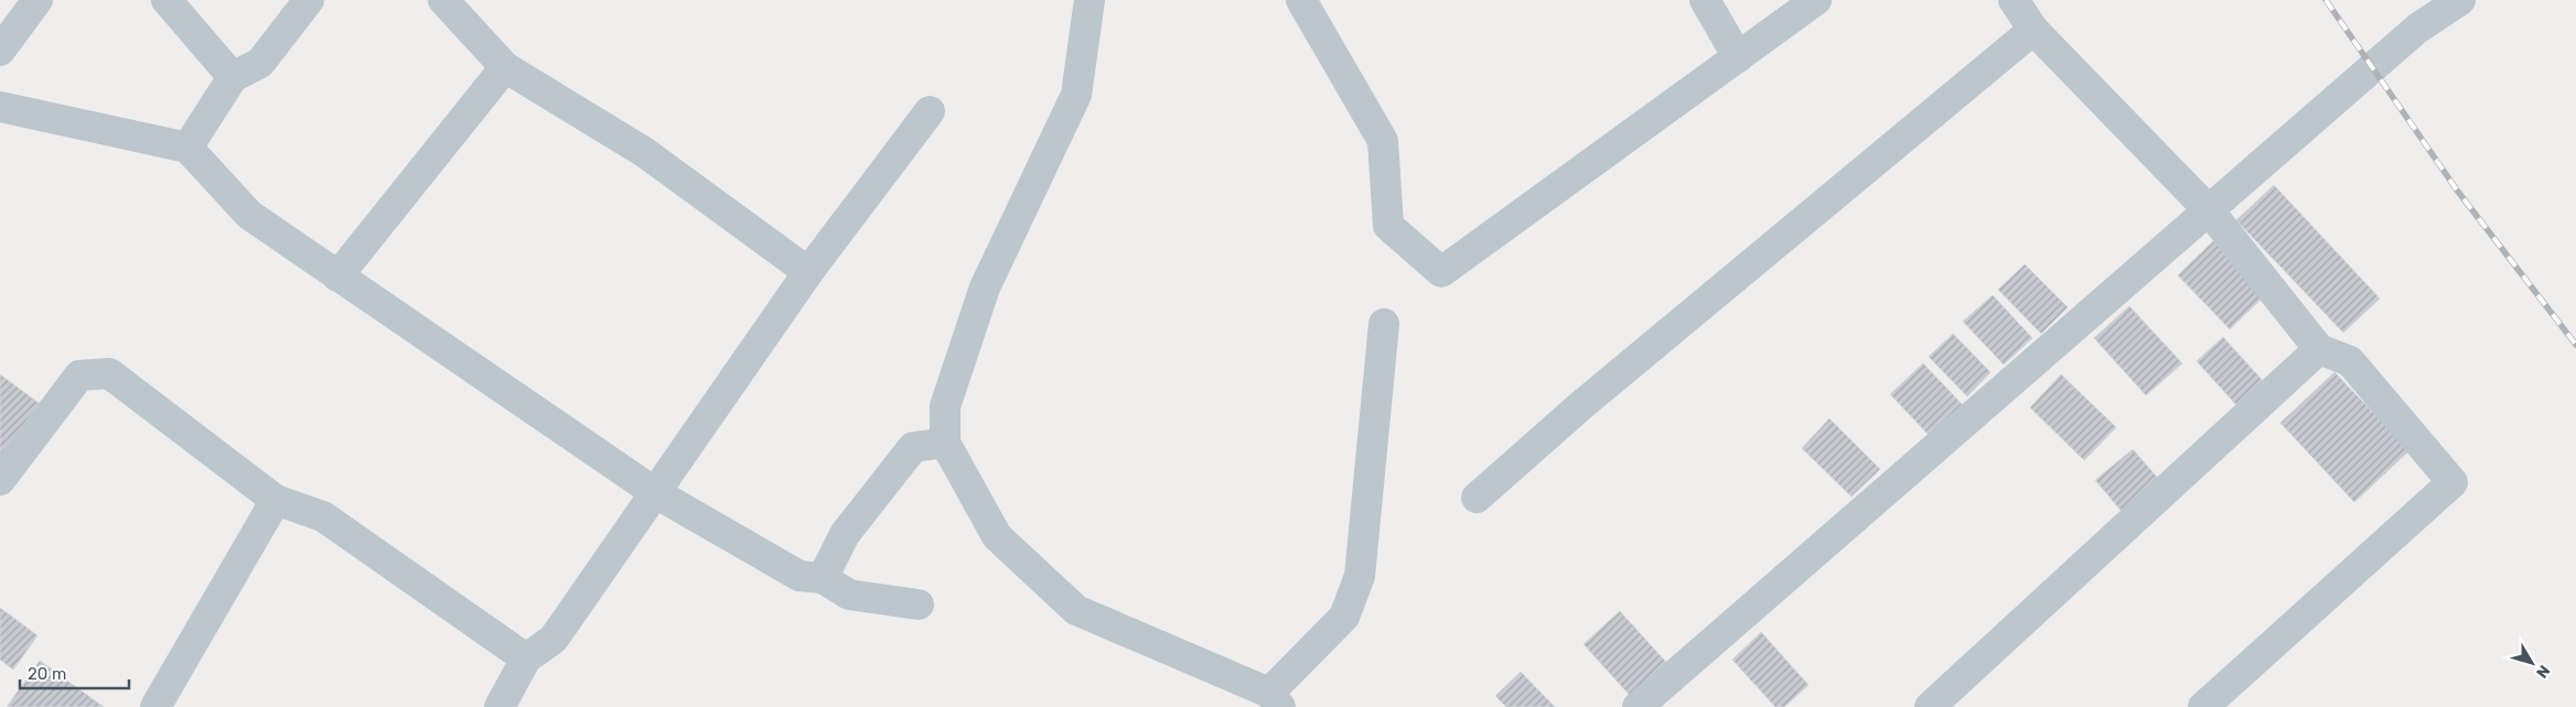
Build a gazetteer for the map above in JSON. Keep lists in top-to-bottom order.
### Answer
{
  "scale_bar": "20 m",
  "north": "bottom right"
}
